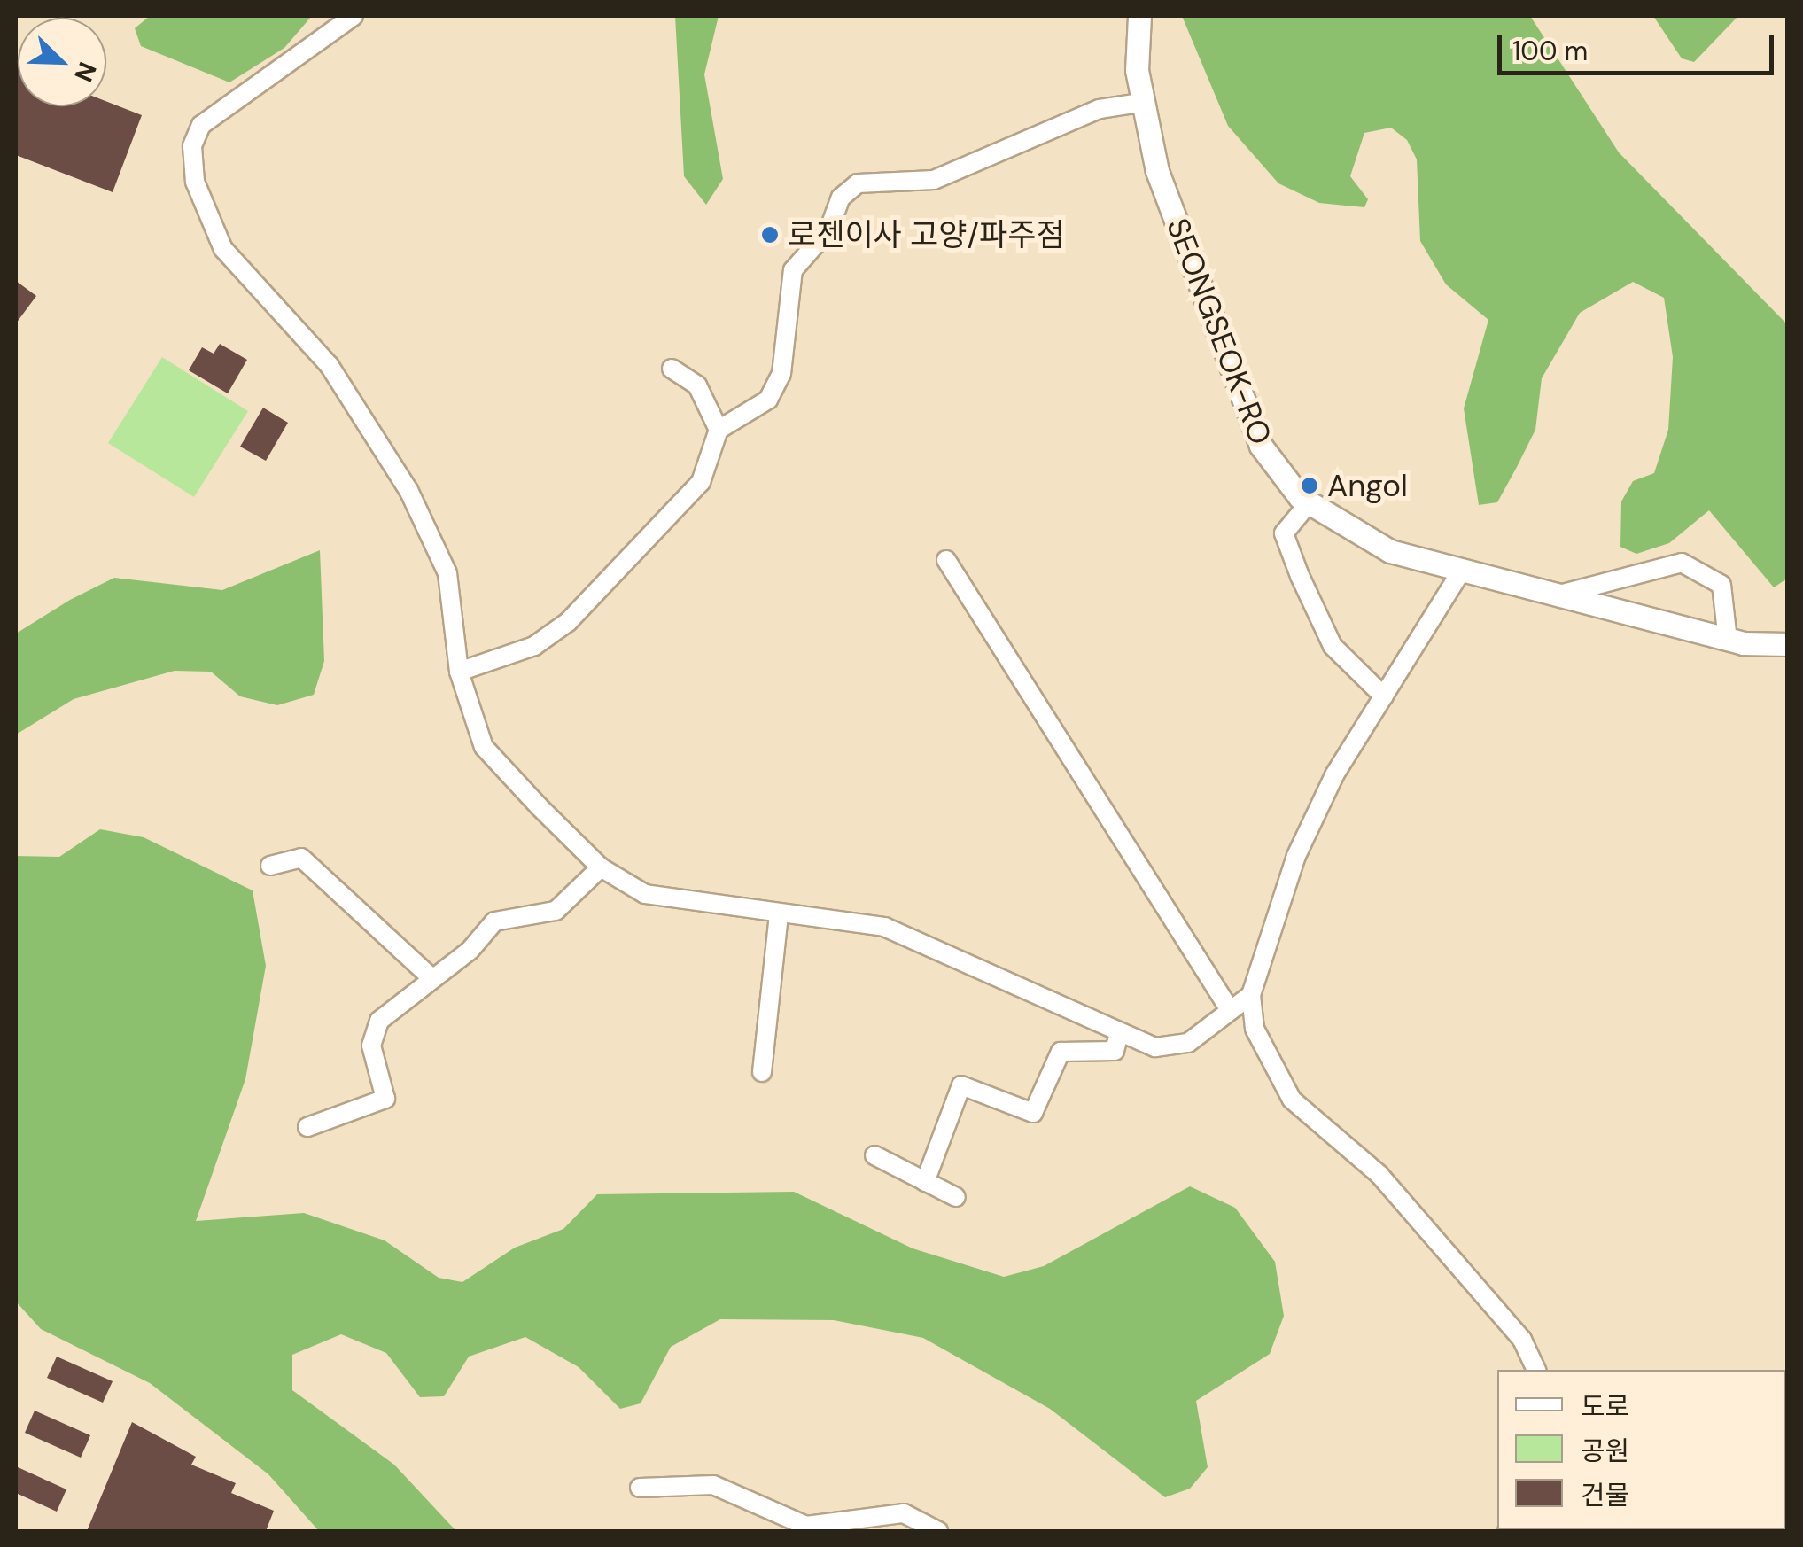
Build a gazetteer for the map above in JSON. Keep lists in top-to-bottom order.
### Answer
{
  "streets": {
    "street": ["SEONGSEOK-RO"]
  },
  "places": ["로젠이사 고양/파주점", "Angol"],
  "legend": ["도로", "공원", "건물"],
  "scale_bar": "100 m",
  "north": "bottom right"
}
